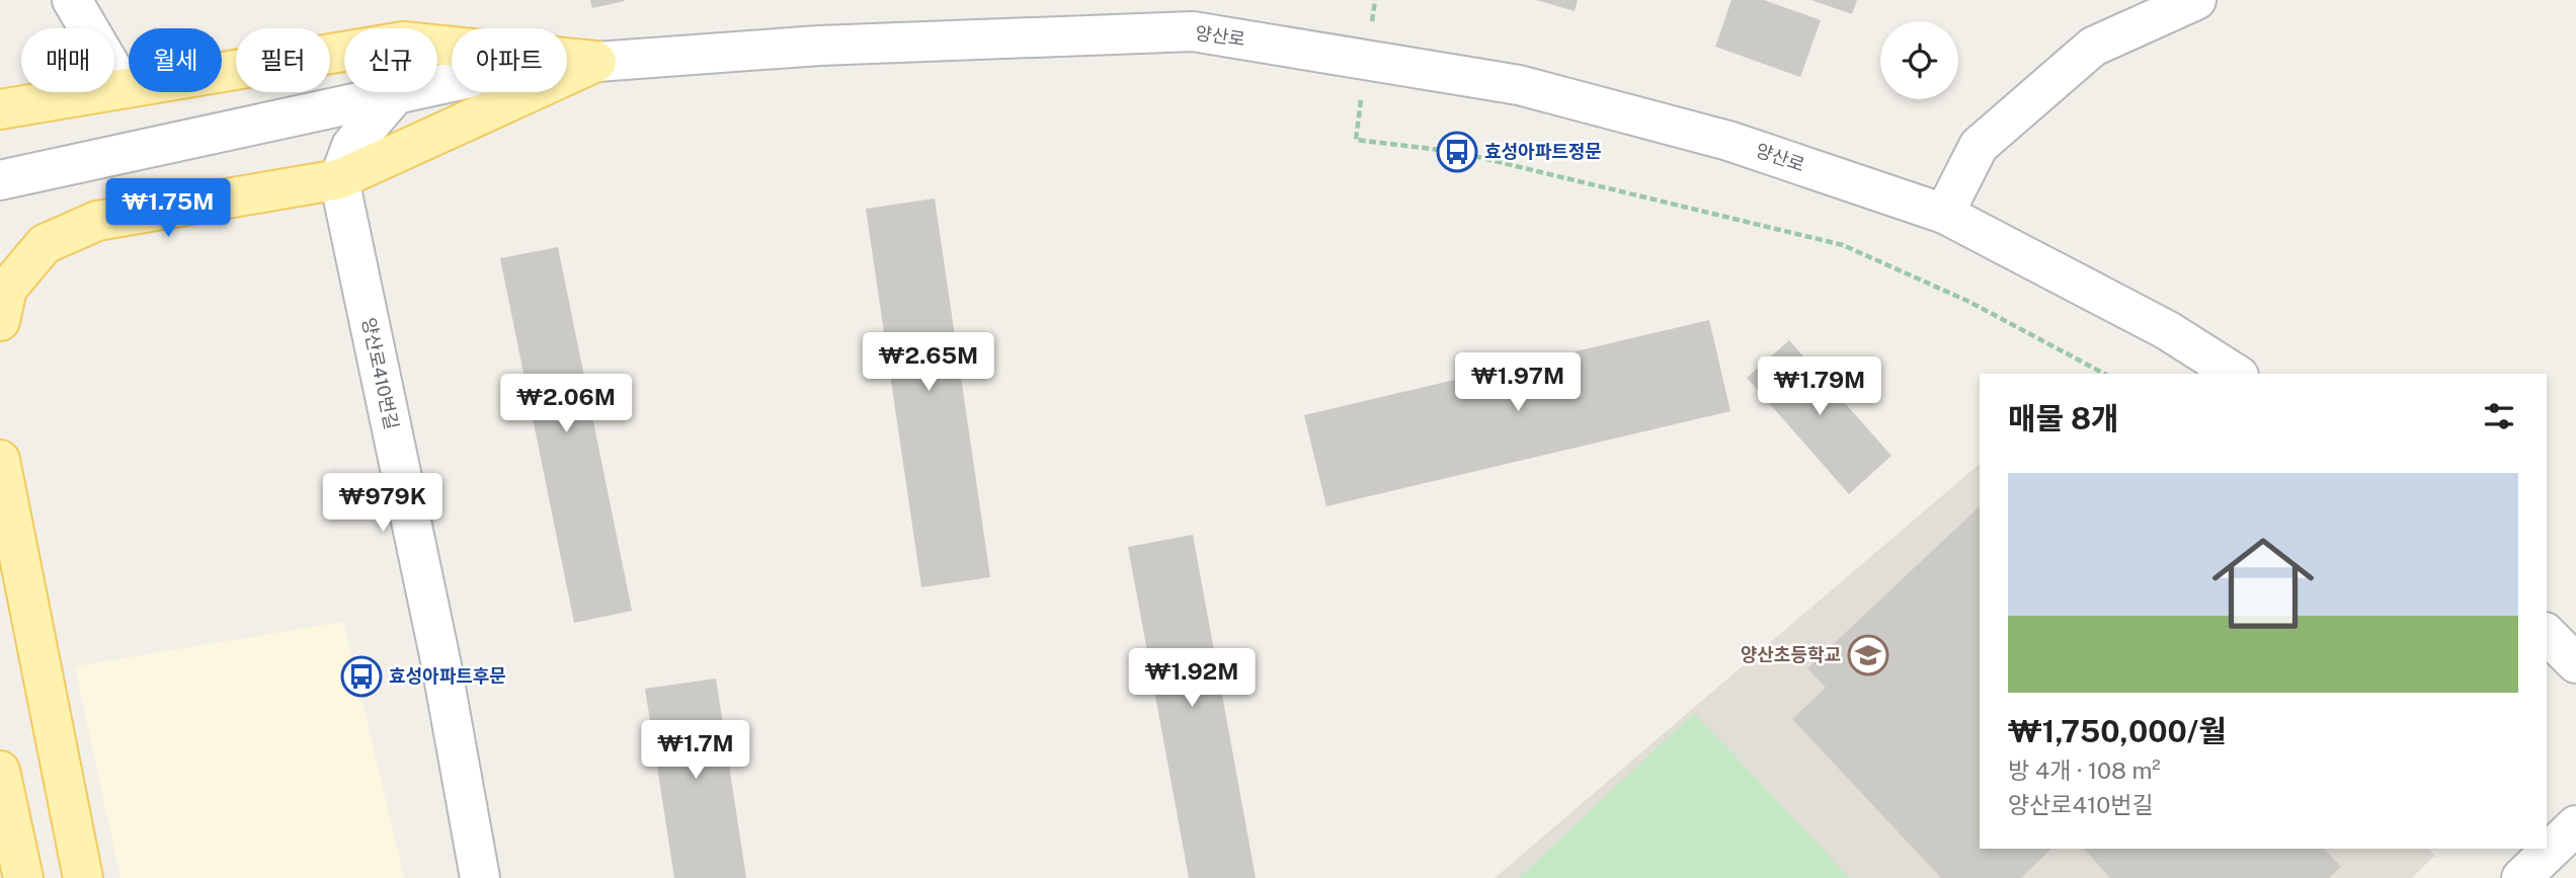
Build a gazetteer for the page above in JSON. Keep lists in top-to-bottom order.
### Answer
{
  "streets": {
    "street": ["양산로", "양산로410번길"]
  },
  "places": {
    "bus stop": ["효성아파트정문", "효성아파트후문"],
    "school or university": ["양산초등학교"]
  },
  "page": {
    "chip": [
      "매매",
      "월세",
      "필터",
      "신규",
      "아파트"
    ],
    "price": [
      "₩1.75M",
      "₩2.65M",
      "₩1.97M",
      "₩1.79M",
      "₩2.06M",
      "₩979K",
      "₩1.92M",
      "₩1.7M"
    ],
    "heading": "매물 8개",
    "list": [
      {
        "name": "₩1,750,000/월",
        "note": "방 4개 · 108 m² · 양산로410번길"
      }
    ]
  }
}
